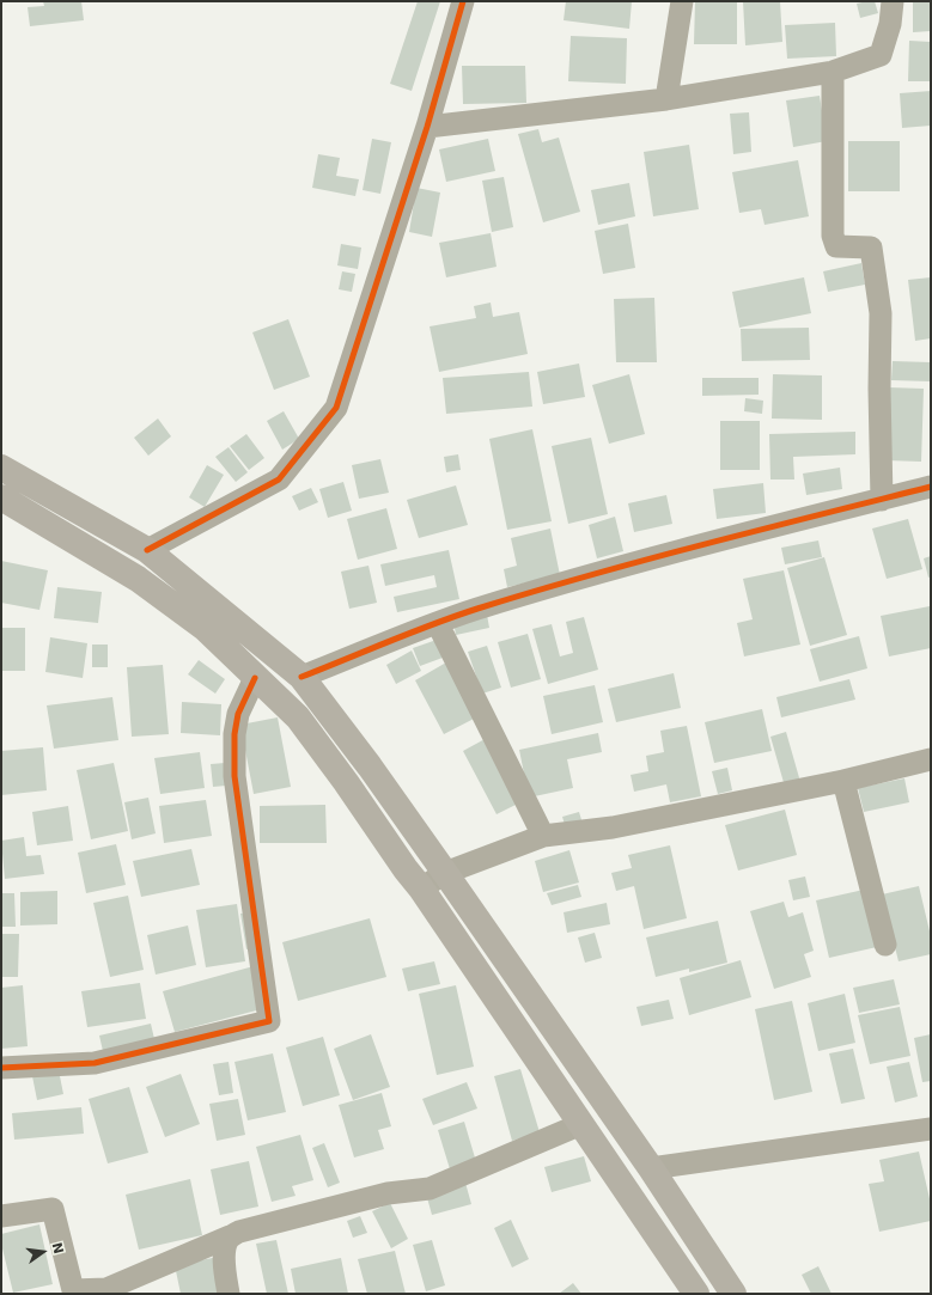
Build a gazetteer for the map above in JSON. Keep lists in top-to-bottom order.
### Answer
{
  "north": "right"
}
